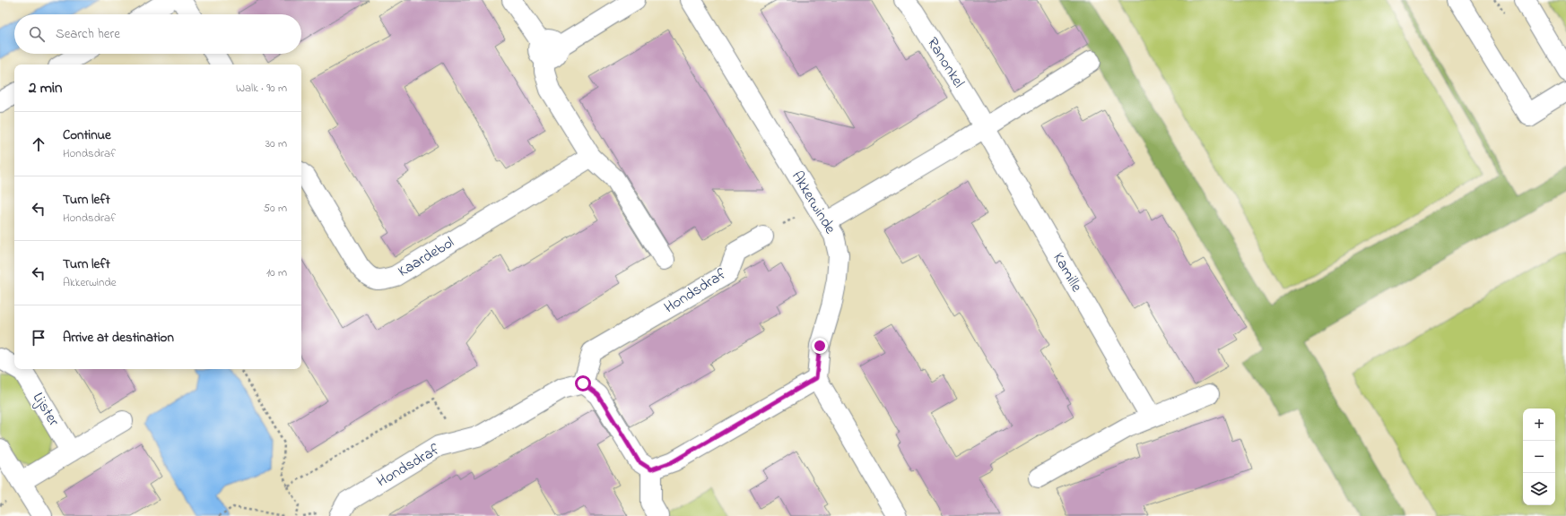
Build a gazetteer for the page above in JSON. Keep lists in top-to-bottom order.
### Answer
{
  "streets": {
    "street": [
      "Ranonkel",
      "Akkerwinde",
      "Kaardebol",
      "Kamille",
      "Hondsdraf",
      "Lijster"
    ]
  },
  "crossings": [
    ["Ranonkel", "Kamille"]
  ],
  "page": {
    "search": "Search here",
    "heading": ["2 min", "Walk · 90 m"],
    "list": [
      ["Continue", "Hondsdraf", "30 m"],
      ["Turn left", "Hondsdraf", "50 m"],
      ["Turn left", "Akkerwinde", "10 m"],
      "Arrive at destination"
    ],
    "map_buttons": ["+", "−"]
  }
}
